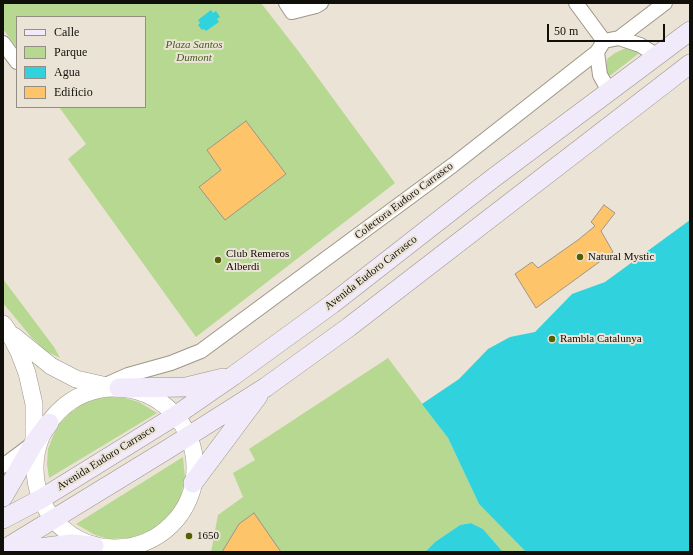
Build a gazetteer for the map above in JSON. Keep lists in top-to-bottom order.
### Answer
{
  "streets": {
    "main road": ["Avenida Eudoro Carrasco"],
    "street": ["Colectora Eudoro Carrasco"]
  },
  "parks": ["Plaza Santos Dumont"],
  "places": [
    "Natural Mystic",
    "Club Remeros Alberdi",
    "Rambla Catalunya",
    "1650"
  ],
  "legend": [
    "Calle",
    "Parque",
    "Agua",
    "Edificio"
  ],
  "scale_bar": "50 m"
}
